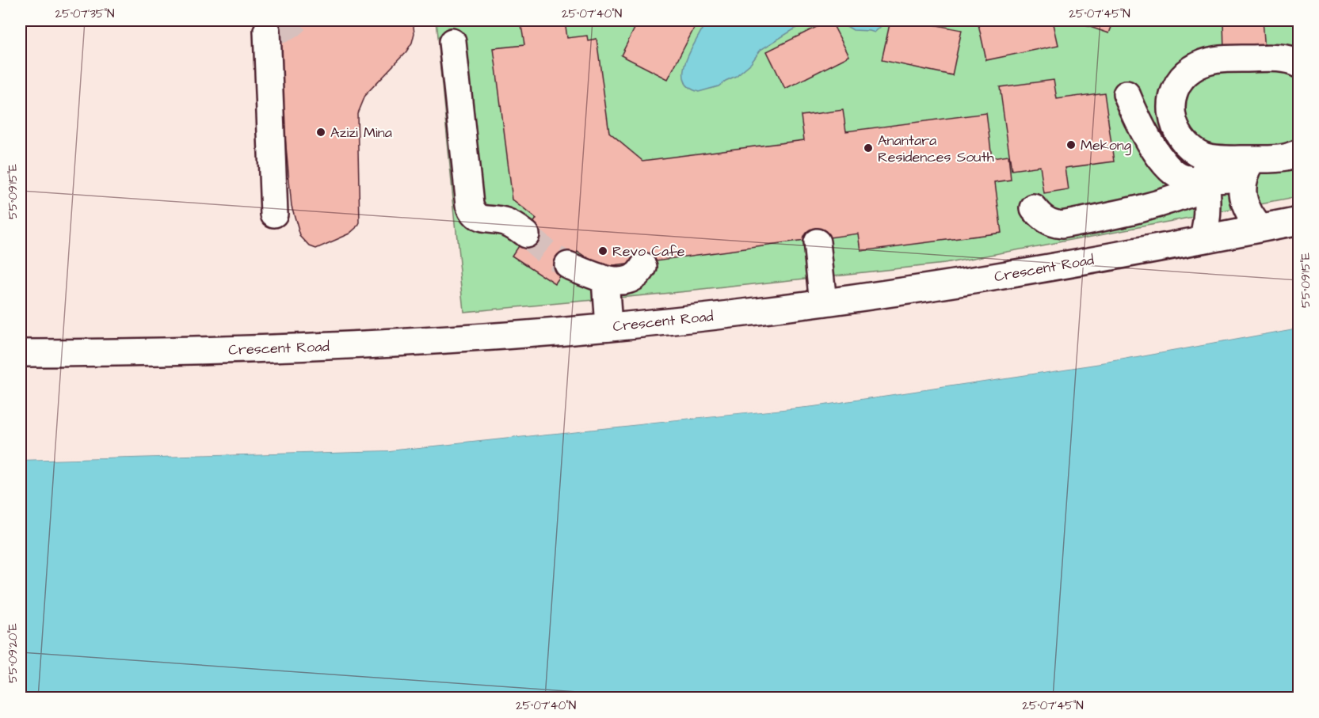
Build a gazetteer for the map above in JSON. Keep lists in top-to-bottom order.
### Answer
{
  "streets": {
    "main road": ["Crescent Road"]
  },
  "places": [
    "Azizi Mina",
    "Mekong",
    "Anantara Residences South",
    "Revo Cafe"
  ],
  "coordinates": [
    "25°07'35\"N",
    "25°07'40\"N",
    "25°07'45\"N",
    "55°09'15\"E",
    "55°09'20\"E"
  ]
}
